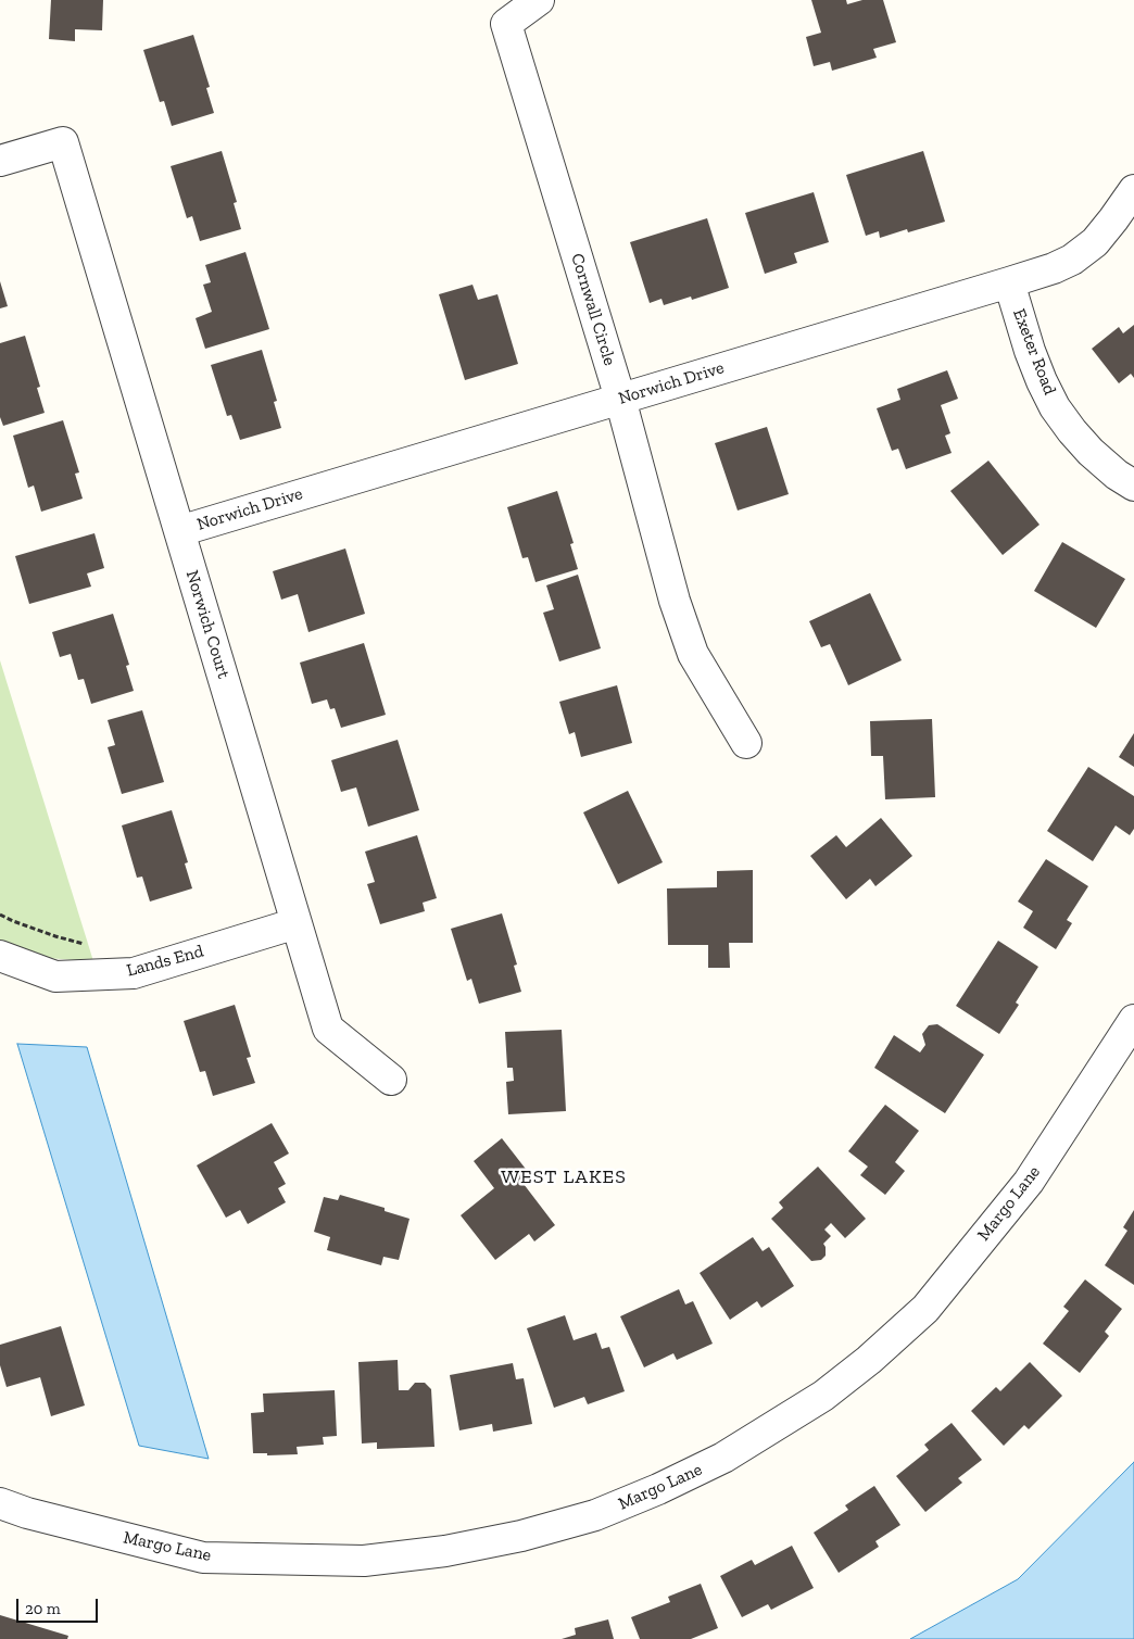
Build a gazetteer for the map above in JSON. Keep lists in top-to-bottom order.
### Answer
{
  "streets": {
    "street": [
      "Cornwall Circle",
      "Exeter Road",
      "Norwich Drive",
      "Norwich Court",
      "Lands End",
      "Margo Lane"
    ]
  },
  "crossings": [
    ["Cornwall Circle", "Norwich Drive"],
    ["Exeter Road", "Norwich Drive"],
    ["Norwich Drive", "Norwich Court"],
    ["Norwich Court", "Lands End"]
  ],
  "districts": ["WEST LAKES"],
  "scale_bar": "20 m"
}
